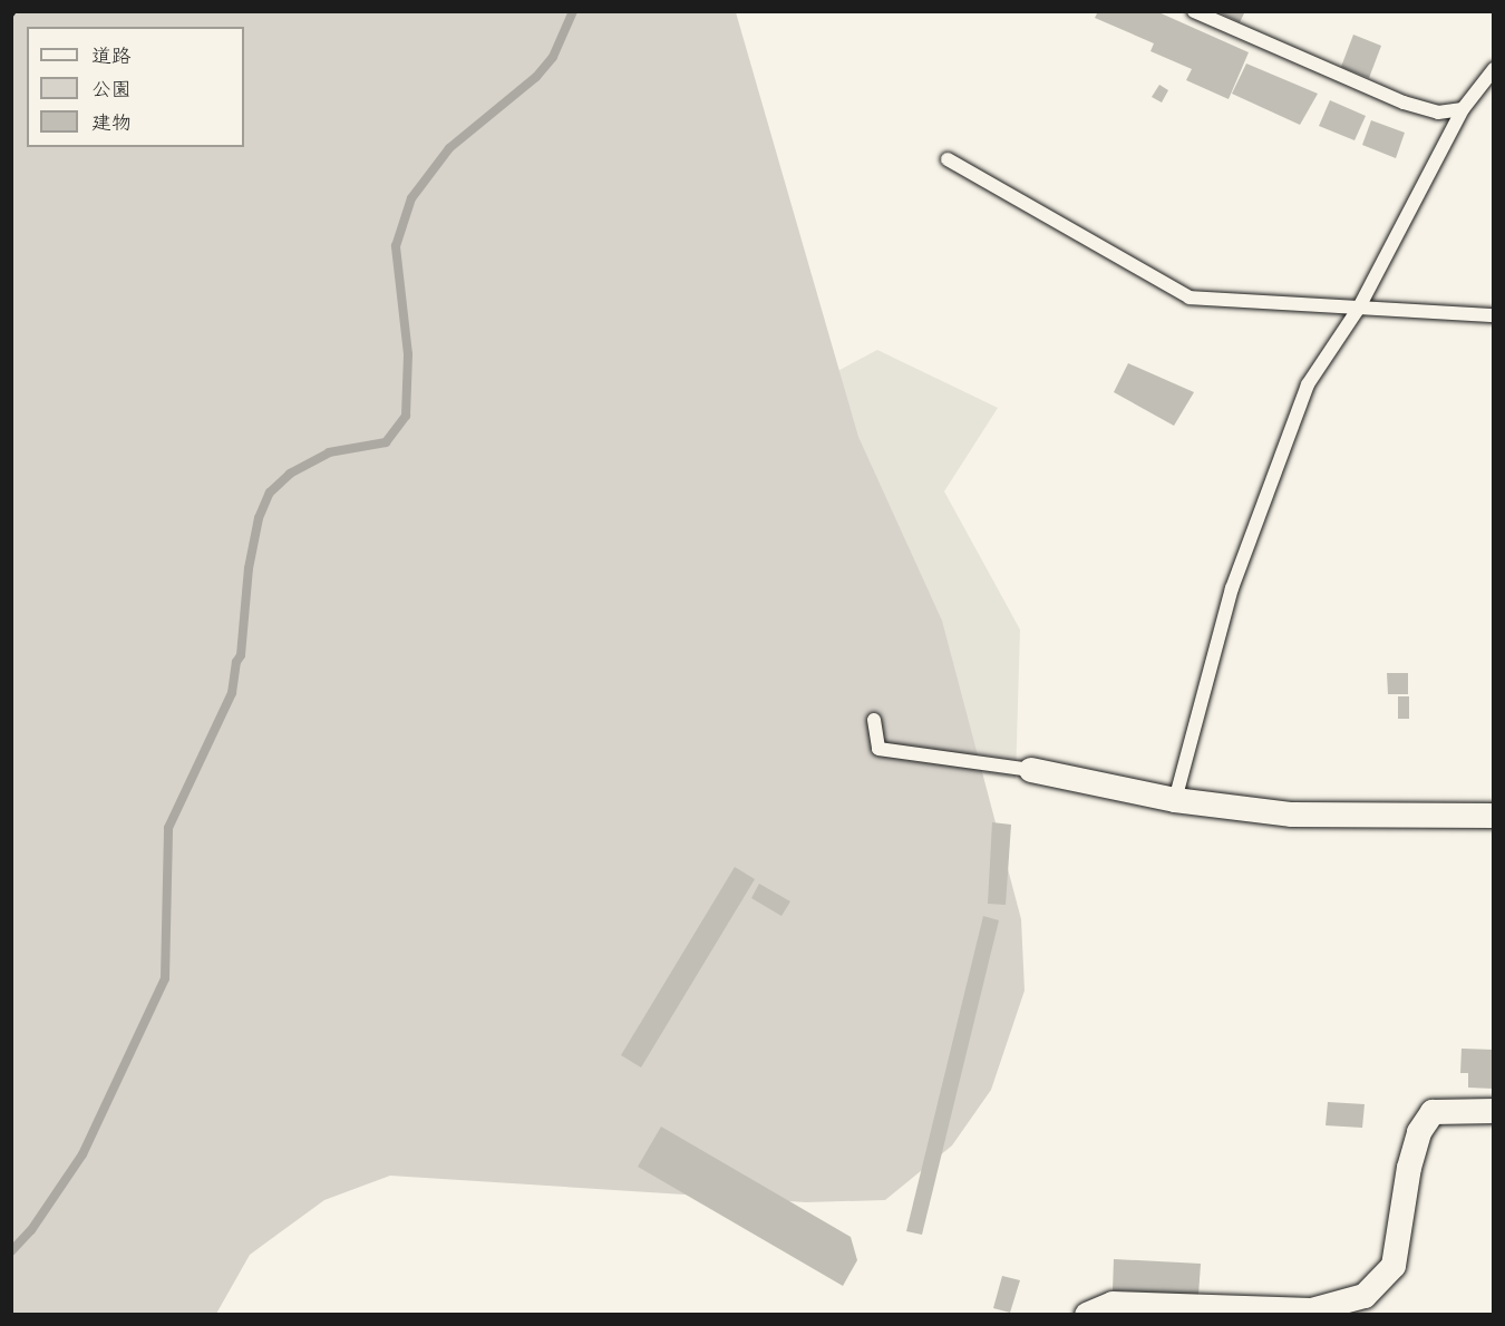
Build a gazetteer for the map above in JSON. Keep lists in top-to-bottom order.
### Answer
{
  "legend": ["道路", "公園", "建物"]
}
